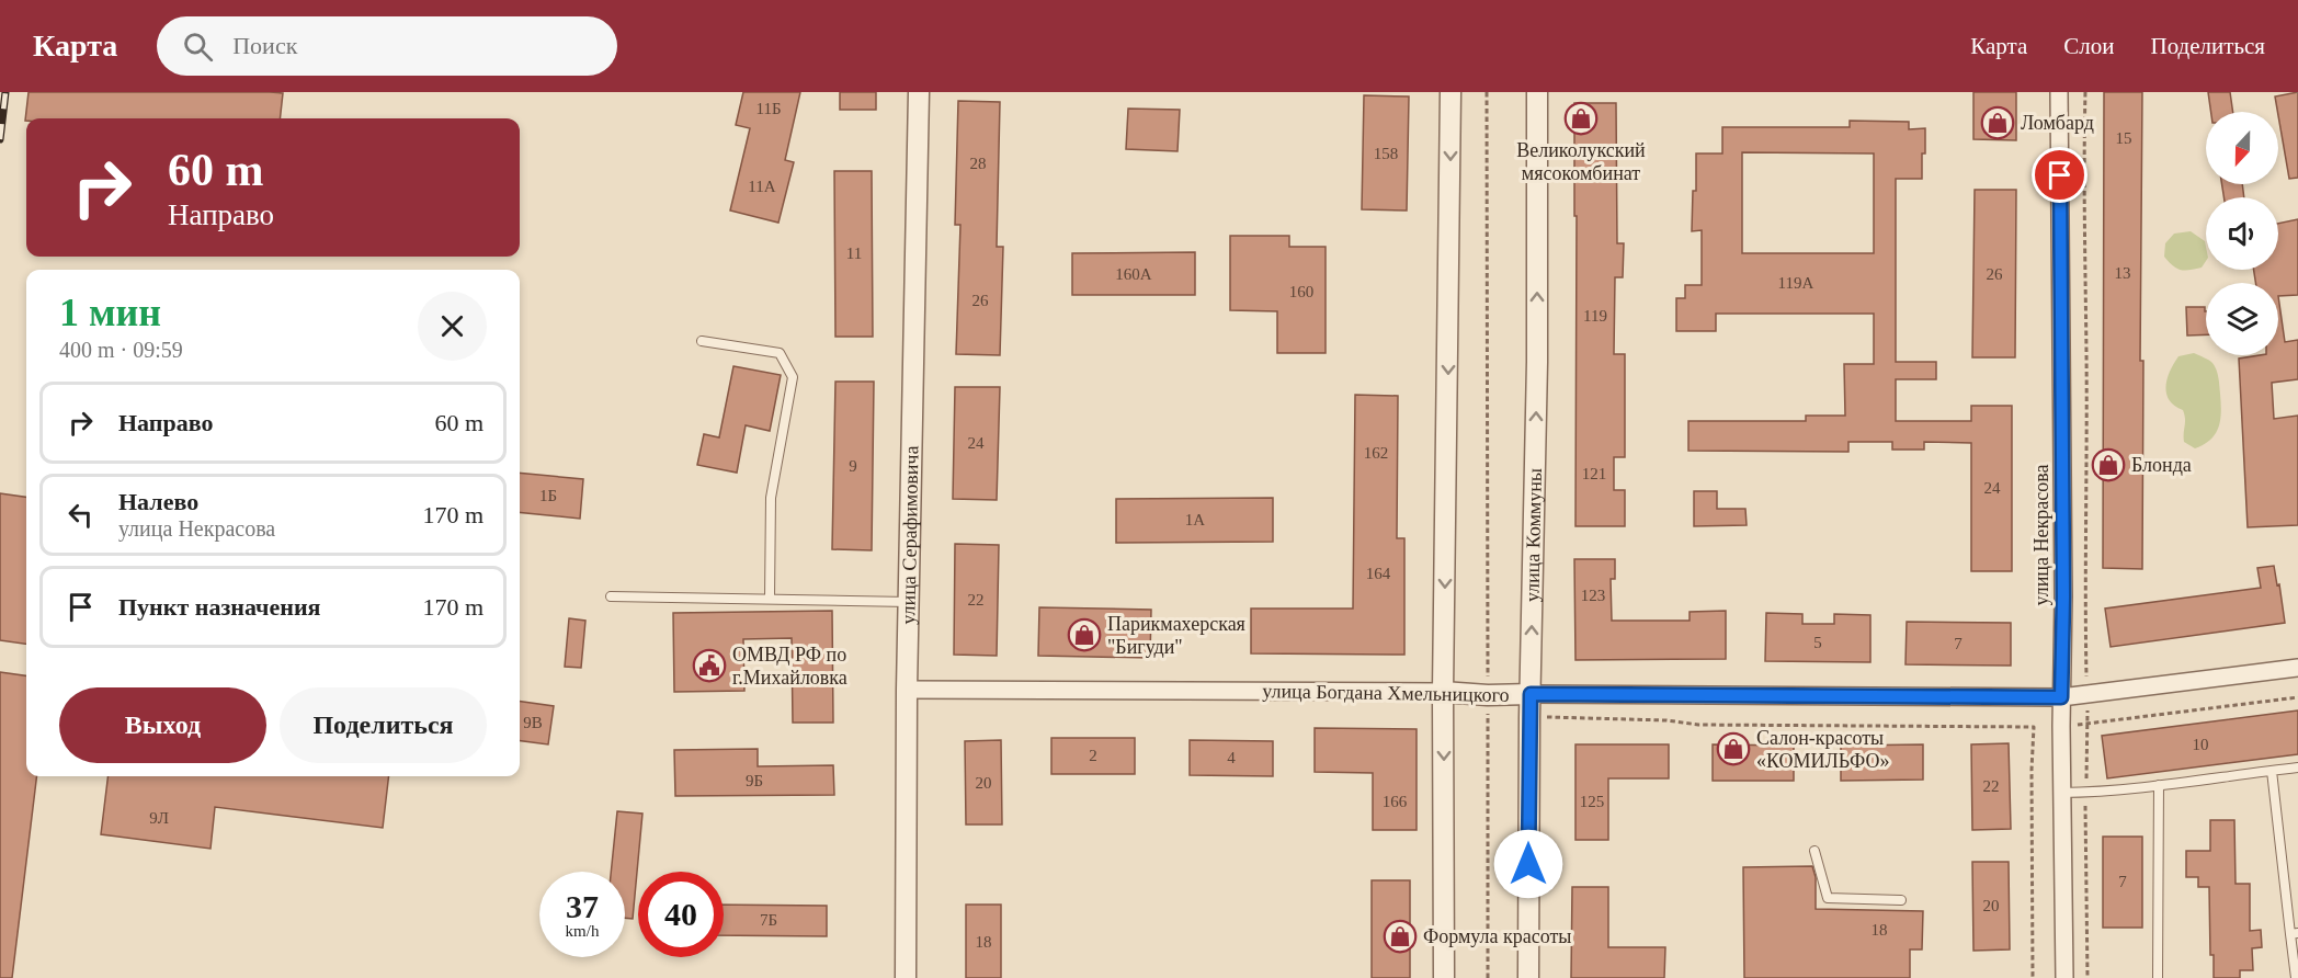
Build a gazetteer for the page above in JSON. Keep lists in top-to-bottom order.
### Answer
{
  "streets": {
    "street": [
      "улица Серафимовича",
      "улица Коммуны",
      "улица Некрасова",
      "улица Богдана Хмельницкого"
    ]
  },
  "crossings": [
    ["улица Серафимовича", "улица Богдана Хмельницкого"],
    ["улица Коммуны", "улица Богдана Хмельницкого"],
    ["улица Некрасова", "улица Богдана Хмельницкого"]
  ],
  "places": {
    "shop": [
      "Великолукский мясокомбинат",
      "Ломбард",
      "Блонда",
      "Парикмахерская \"Бигуди\"",
      "Салон-красоты «КОМИЛЬФО»",
      "Формула красоты"
    ],
    "public building": ["ОМВД РФ по г.Михайловка"]
  },
  "house_numbers": [
    "11Б",
    "15",
    "158",
    "28",
    "11А",
    "11",
    "13",
    "160А",
    "26",
    "119А",
    "160",
    "26",
    "119",
    "24",
    "162",
    "9",
    "121",
    "24",
    "1Б",
    "1А",
    "164",
    "123",
    "22",
    "5",
    "7",
    "9В",
    "10",
    "2",
    "4",
    "9Б",
    "20",
    "22",
    "166",
    "125",
    "9Л",
    "7",
    "20",
    "7Б",
    "18",
    "18"
  ],
  "north": "bottom",
  "page": {
    "header": "Карта",
    "search": "Поиск",
    "nav": ["Карта", "Слои", "Поделиться"],
    "turn": ["60 m", "Направо"],
    "heading": ["1 мин", "400 m · 09:59"],
    "list": [
      {
        "name": "Направо",
        "value": "60 m"
      },
      {
        "name": "Налево",
        "note": "улица Некрасова",
        "value": "170 m"
      },
      {
        "name": "Пункт назначения",
        "value": "170 m"
      }
    ],
    "buttons": ["Выход", "Поделиться"],
    "speed": "37 km/h",
    "limit": "40"
  }
}
